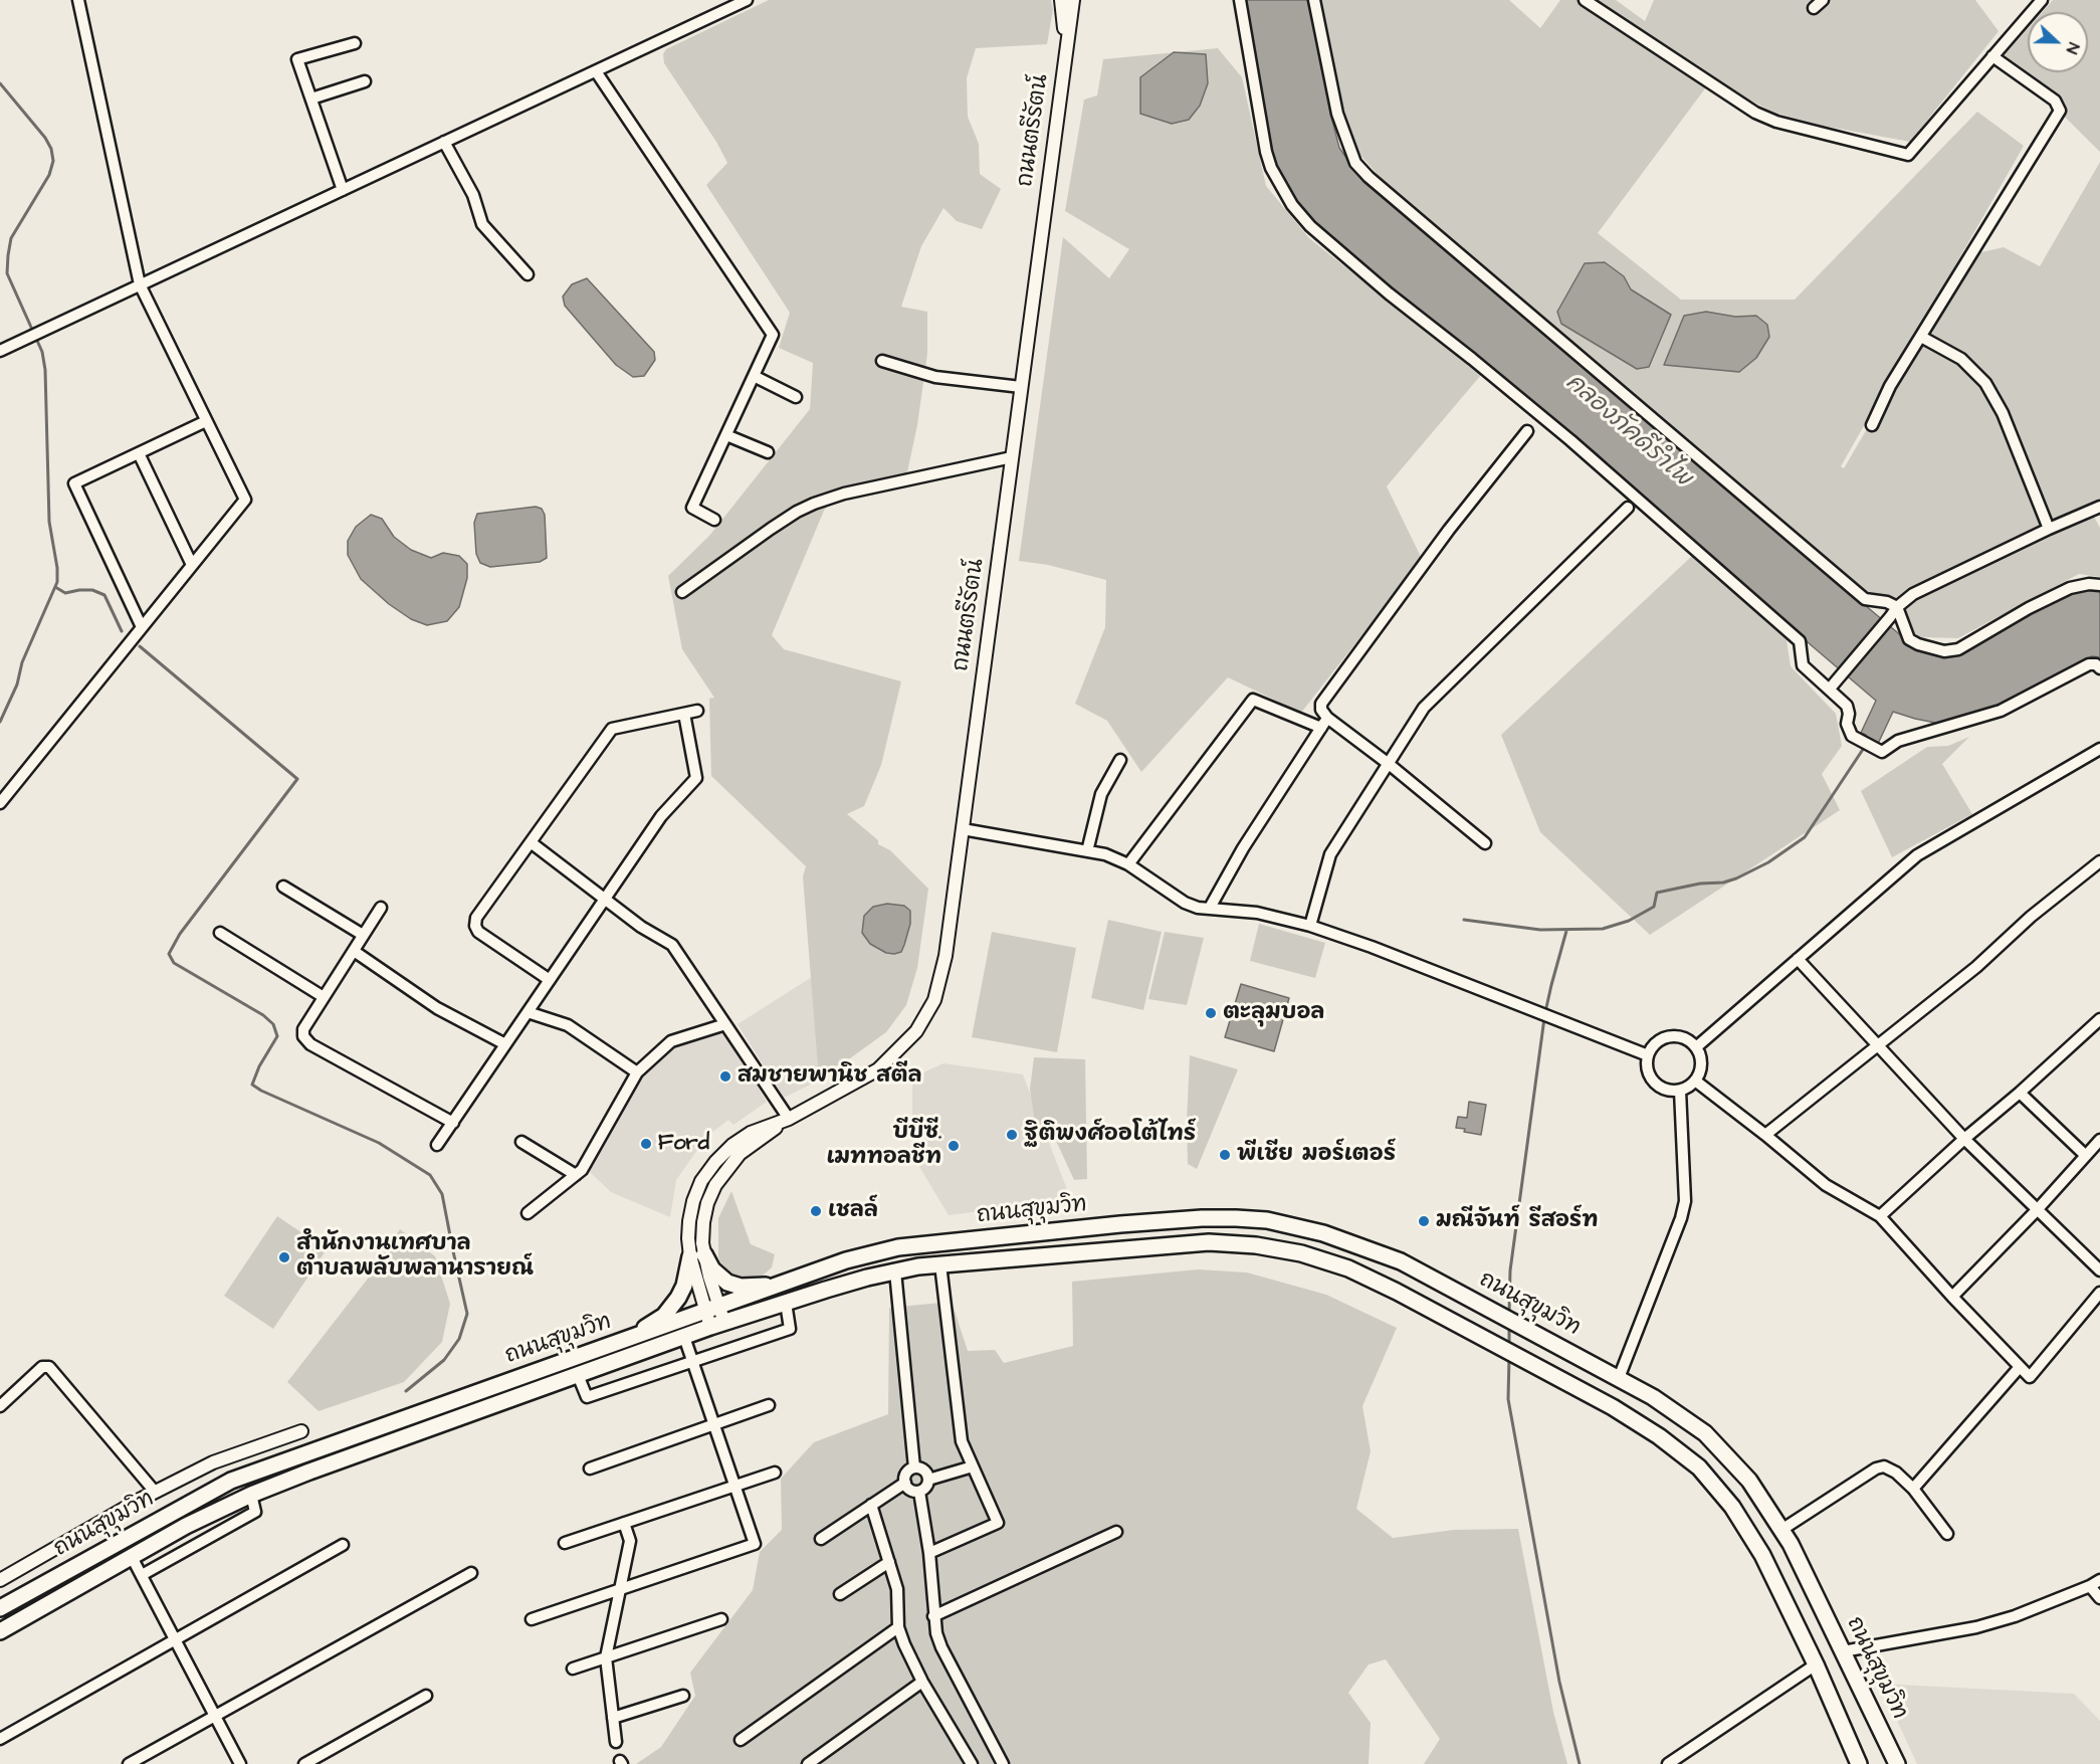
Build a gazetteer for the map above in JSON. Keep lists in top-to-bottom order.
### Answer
{
  "streets": {
    "highway": ["ถนนสุขุมวิท"],
    "main road": ["ถนนตรีรัตน์"]
  },
  "crossings": [
    ["ถนนตรีรัตน์", "ถนนสุขุมวิท"]
  ],
  "water": ["คลองภัคดีรำไพ"],
  "places": [
    "ตะลุมบอล",
    "สมชายพานิช สตีล",
    "ฐิติพงศ์ออโต้ไทร์",
    "Ford",
    "บีบีซี. เมททอลชีท",
    "พีเชีย มอร์เตอร์",
    "เชลล์",
    "มณีจันท์ รีสอร์ท",
    "สำนักงานเทศบาล ตำบลพลับพลานารายณ์"
  ],
  "north": "right"
}
